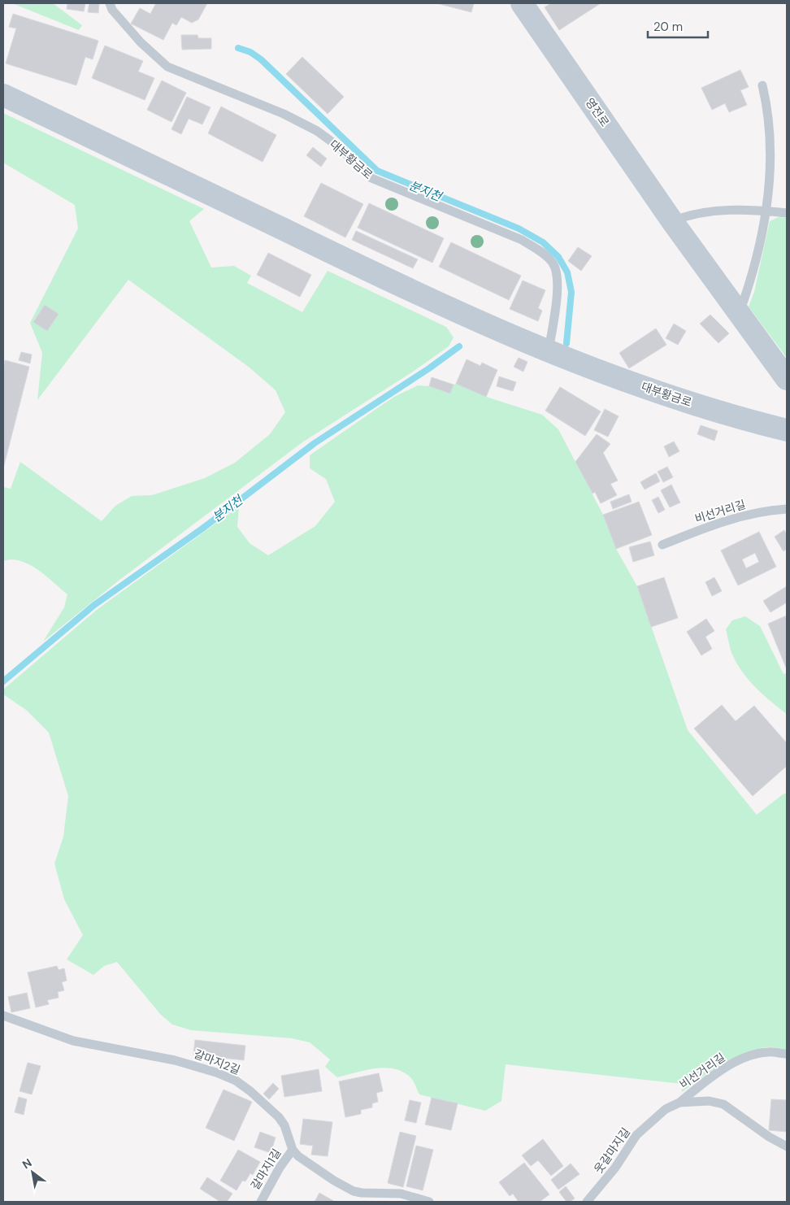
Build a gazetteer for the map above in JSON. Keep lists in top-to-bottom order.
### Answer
{
  "streets": {
    "main road": ["영전로", "대부황금로"],
    "lane": [
      "비선거리길",
      "갈마지2길",
      "웃갈마지길",
      "갈마지1길"
    ]
  },
  "crossings": [
    ["비선거리길", "웃갈마지길"],
    ["갈마지2길", "갈마지1길"]
  ],
  "water": ["분지천"],
  "scale_bar": "20 m",
  "north": "top left"
}
